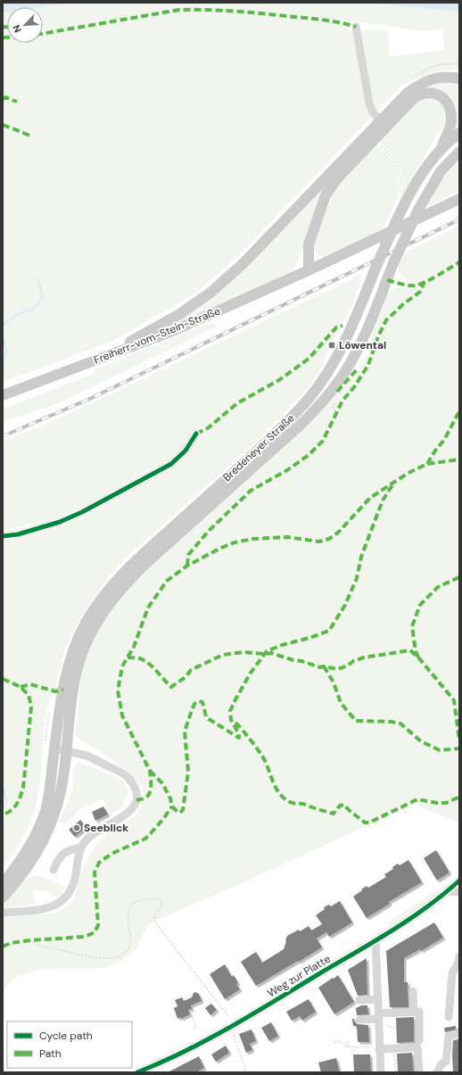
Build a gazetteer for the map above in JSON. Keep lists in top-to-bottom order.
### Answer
{
  "streets": {
    "main road": ["Freiherr-vom-Stein-Straße", "Bredeneyer Straße"],
    "street": ["Weg zur Platte"]
  },
  "places": {
    "transit": ["Löwental"],
    "other": ["Seeblick"]
  },
  "legend": ["Cycle path", "Path"],
  "north": "bottom left"
}
